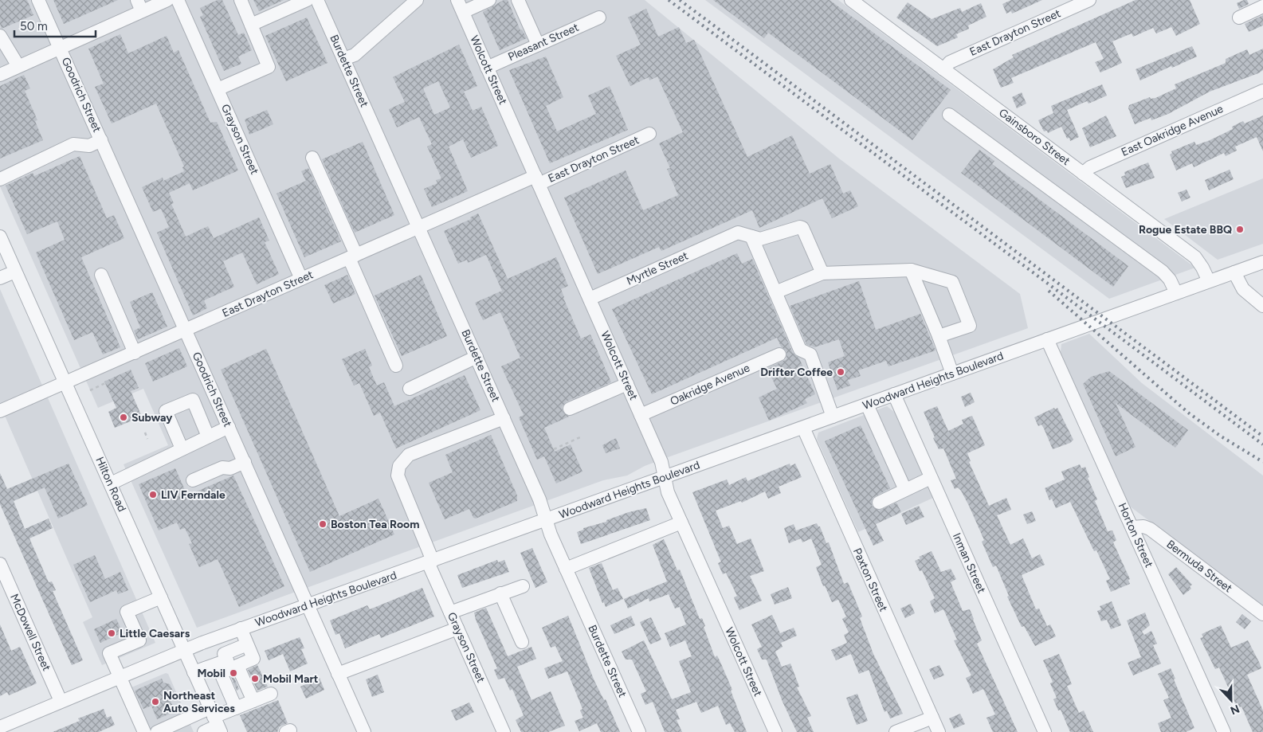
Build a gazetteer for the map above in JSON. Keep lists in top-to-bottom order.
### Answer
{
  "streets": {
    "street": [
      "East Drayton Street",
      "Pleasant Street",
      "Wolcott Street",
      "Burdette Street",
      "Goodrich Street",
      "East Oakridge Avenue",
      "Gainsboro Street",
      "Grayson Street",
      "Myrtle Street",
      "Woodward Heights Boulevard",
      "Oakridge Avenue",
      "Hilton Road",
      "Horton Street",
      "Inman Street",
      "Bermuda Street",
      "Paxton Street",
      "McDowell Street"
    ]
  },
  "crossings": [
    ["East Drayton Street", "Wolcott Street"],
    ["East Drayton Street", "Burdette Street"],
    ["East Drayton Street", "Goodrich Street"],
    ["East Drayton Street", "Gainsboro Street"],
    ["East Drayton Street", "Grayson Street"],
    ["East Drayton Street", "Hilton Road"],
    ["Pleasant Street", "Wolcott Street"],
    ["Wolcott Street", "Myrtle Street"],
    ["Wolcott Street", "Woodward Heights Boulevard"],
    ["Wolcott Street", "Oakridge Avenue"],
    ["Burdette Street", "Grayson Street"],
    ["Burdette Street", "Woodward Heights Boulevard"],
    ["Goodrich Street", "Woodward Heights Boulevard"],
    ["East Oakridge Avenue", "Gainsboro Street"],
    ["Gainsboro Street", "Woodward Heights Boulevard"],
    ["Grayson Street", "Woodward Heights Boulevard"],
    ["Woodward Heights Boulevard", "Hilton Road"],
    ["Woodward Heights Boulevard", "Horton Street"],
    ["Woodward Heights Boulevard", "Inman Street"],
    ["Woodward Heights Boulevard", "Paxton Street"],
    ["Woodward Heights Boulevard", "McDowell Street"],
    ["Horton Street", "Bermuda Street"]
  ],
  "places": [
    "Rogue Estate BBQ",
    "Drifter Coffee",
    "Subway",
    "LIV Ferndale",
    "Boston Tea Room",
    "Little Caesars",
    "Mobil",
    "Mobil Mart",
    "Northeast Auto Services"
  ],
  "scale_bar": "50 m",
  "north": "bottom"
}
